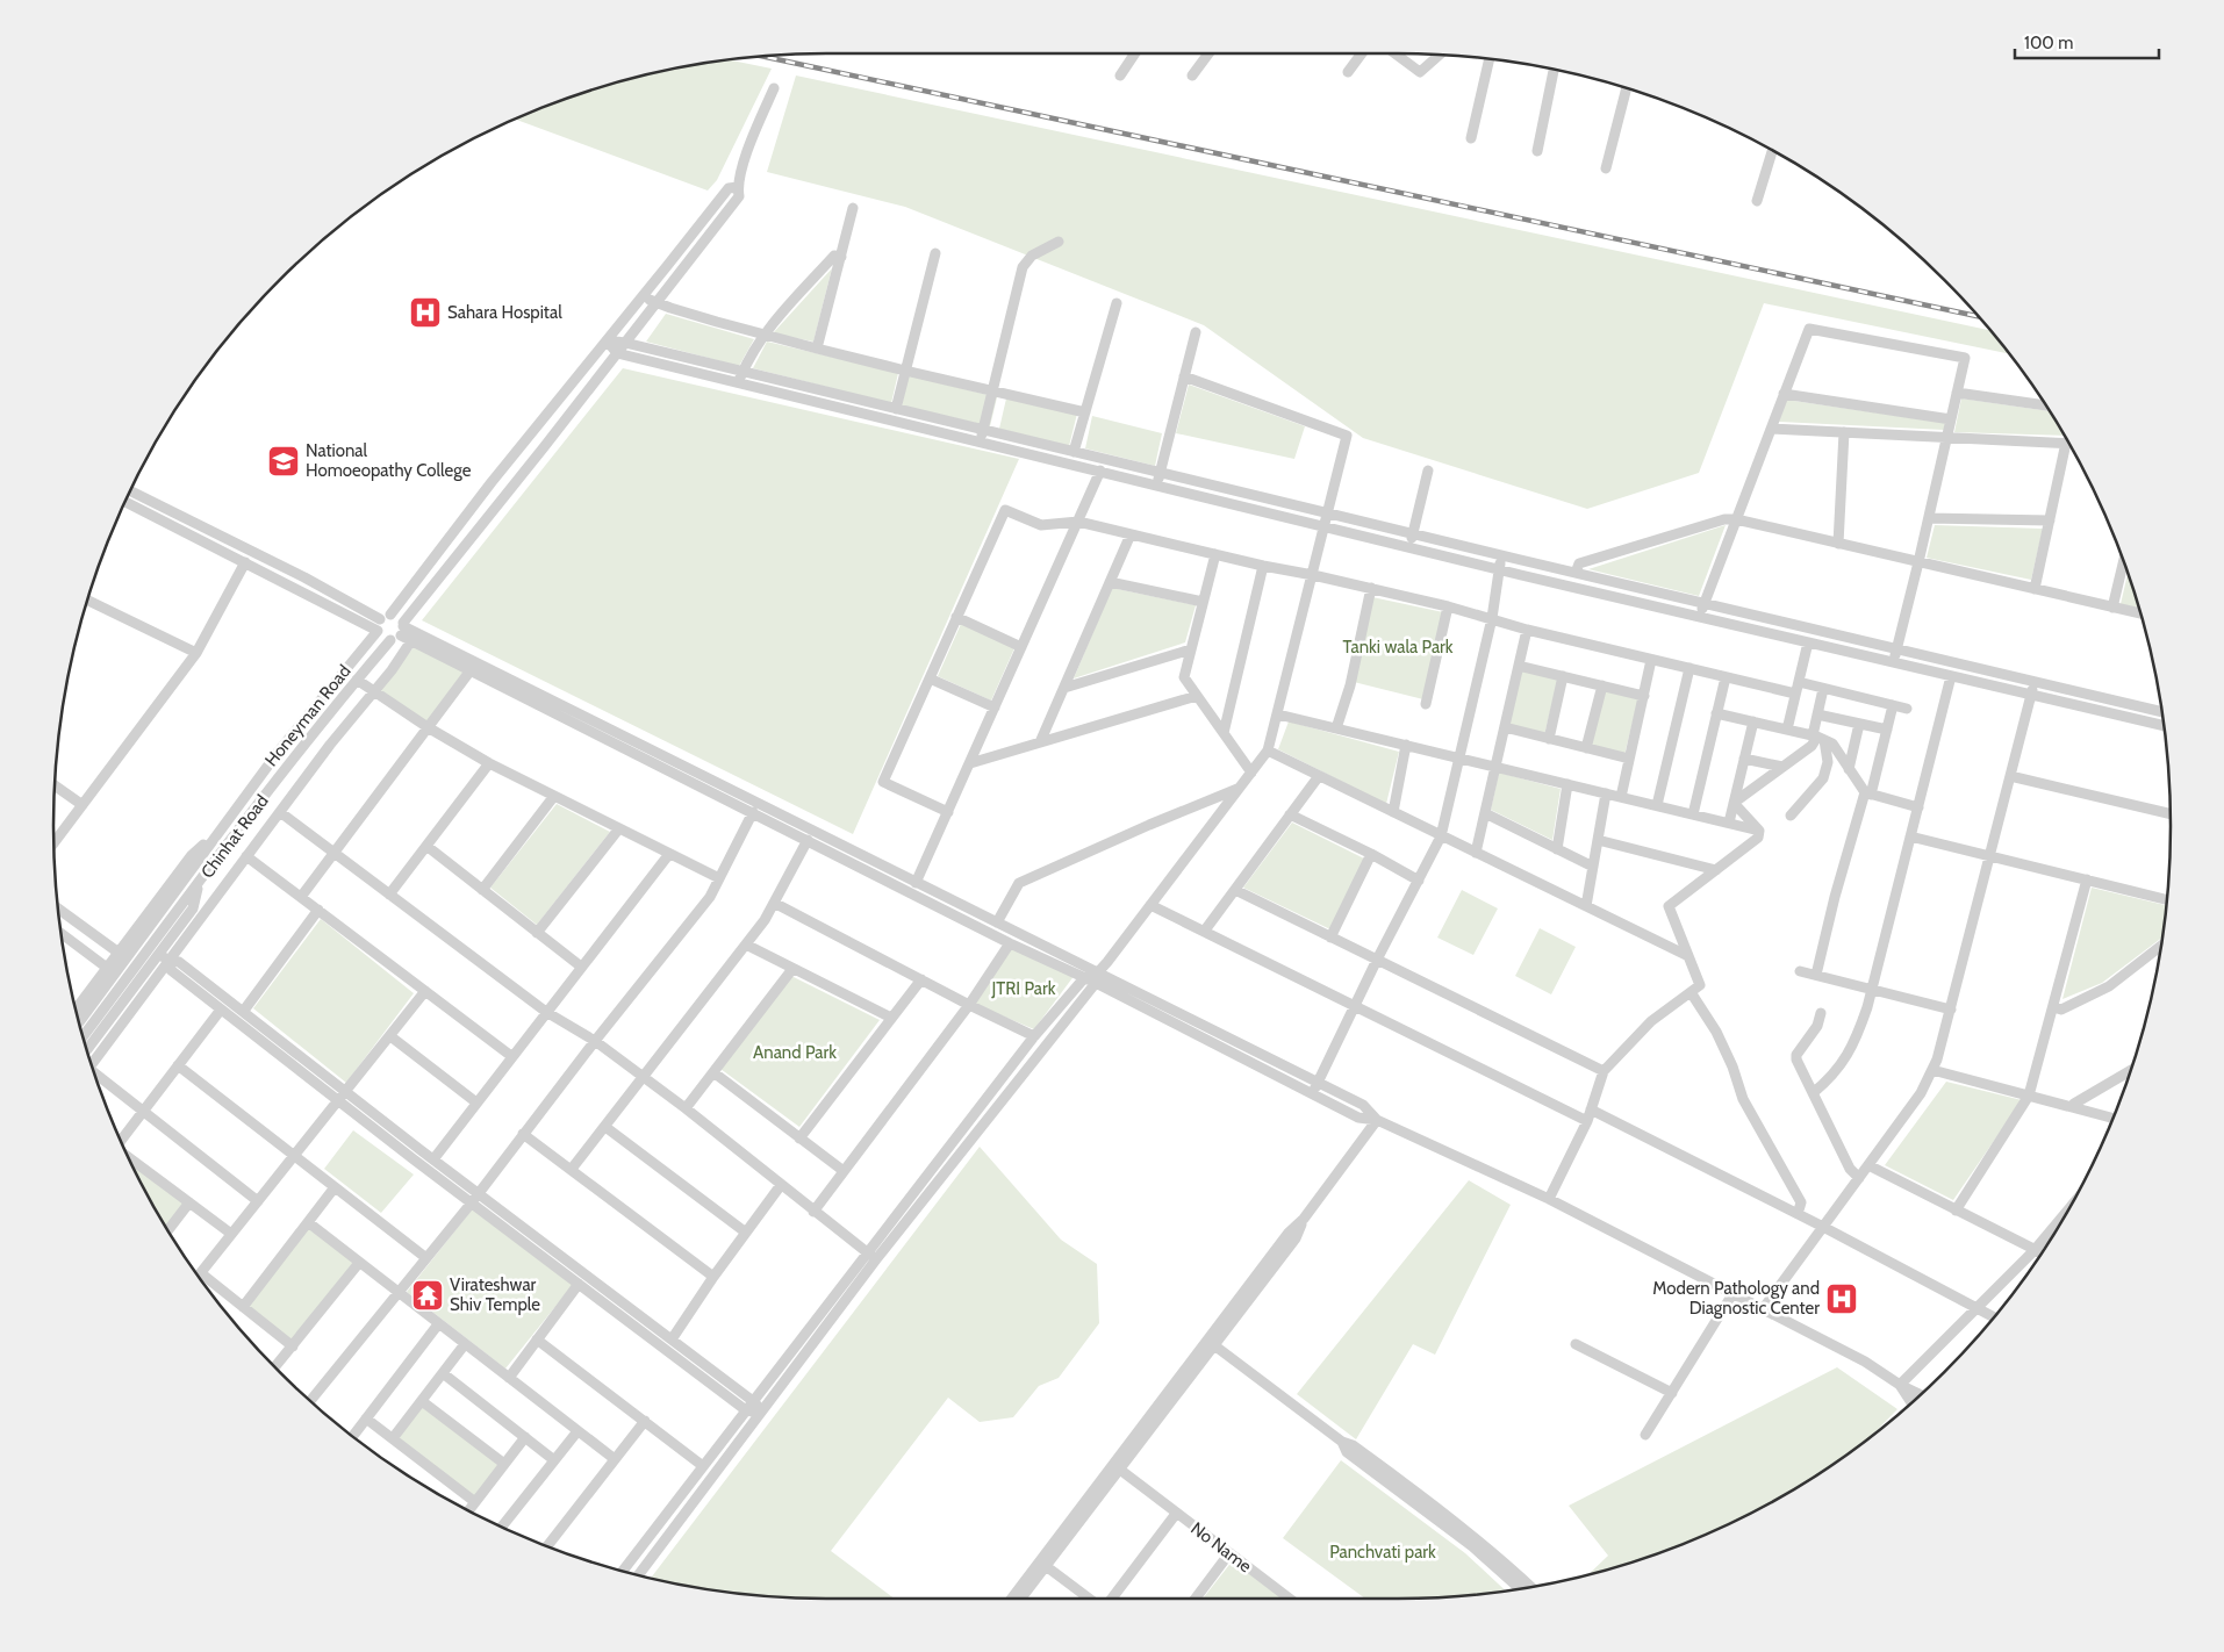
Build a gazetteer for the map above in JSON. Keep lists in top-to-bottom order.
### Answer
{
  "streets": {
    "street": ["Honeyman Road", "Chinhat Road", "No Name"]
  },
  "crossings": [
    ["Honeyman Road", "Chinhat Road"]
  ],
  "parks": [
    "Tanki wala Park",
    "JTRI Park",
    "Anand Park",
    "Panchvati park"
  ],
  "places": {
    "hospital": ["Sahara Hospital", "Modern Pathology and Diagnostic Center"],
    "school or university": ["National Homoeopathy College"],
    "temple": ["Virateshwar Shiv Temple"]
  },
  "scale_bar": "100 m"
}
